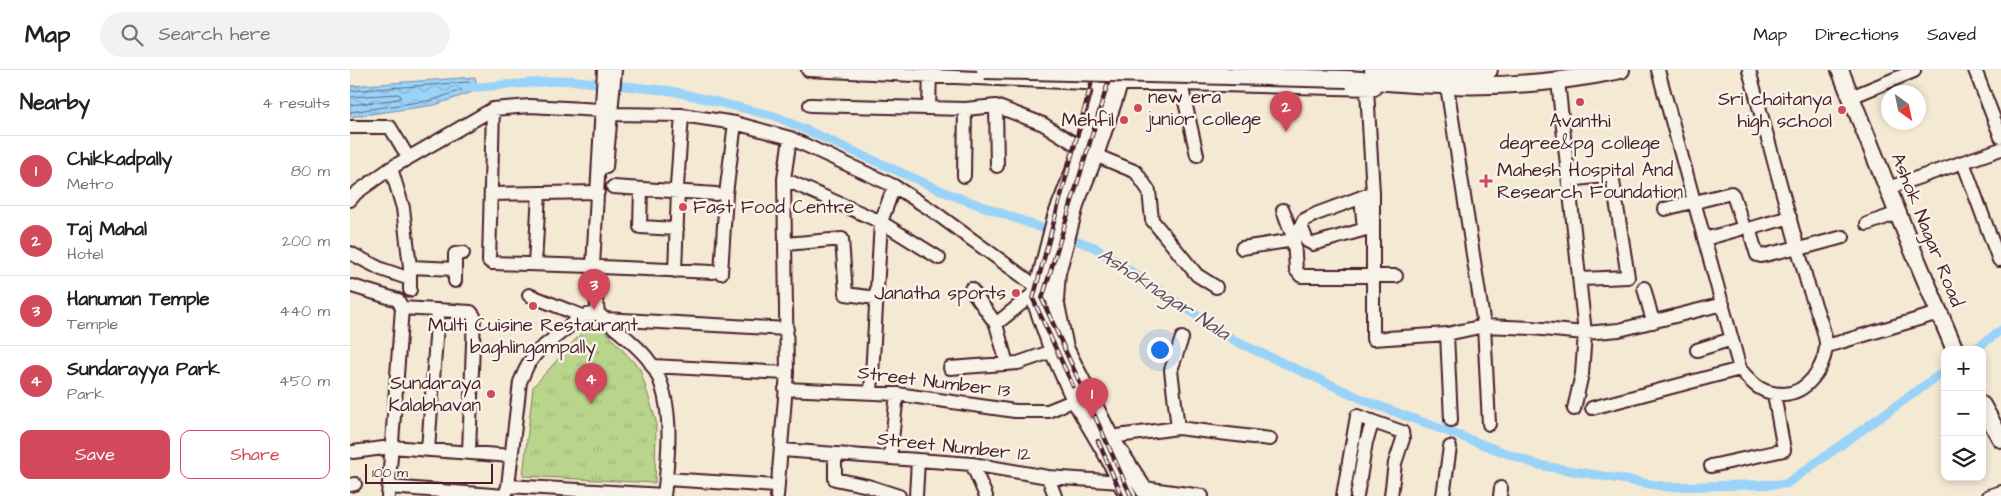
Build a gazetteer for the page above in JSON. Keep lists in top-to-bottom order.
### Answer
{
  "streets": {
    "main road": ["Ashok Nagar Road"],
    "street": ["Street Number 13", "Street Number 12"]
  },
  "water": ["Ashoknagar Nala"],
  "places": {
    "other": [
      "Avanthi degree&pg college",
      "new era junior college",
      "Sri chaitanya high school",
      "Mehfil",
      "Fast Food Centre",
      "Janatha sports",
      "Multi Cuisine Restaurant baghlingampally",
      "Sundaraya Kalabhavan"
    ],
    "health": ["Mahesh Hospital And Research Foundation"]
  },
  "scale_bar": "100 m",
  "north": "bottom right",
  "page": {
    "header": "Map",
    "search": "Search here",
    "nav": ["Map", "Directions", "Saved"],
    "heading": ["Nearby", "4 results"],
    "pins": [
      "2",
      "3",
      "4",
      "1"
    ],
    "list": [
      {
        "mark": "1",
        "name": "Chikkadpally",
        "note": "Metro",
        "value": "80 m"
      },
      {
        "mark": "2",
        "name": "Taj Mahal",
        "note": "Hotel",
        "value": "200 m"
      },
      {
        "mark": "3",
        "name": "Hanuman Temple",
        "note": "Temple",
        "value": "440 m"
      },
      {
        "mark": "4",
        "name": "Sundarayya Park",
        "note": "Park",
        "value": "450 m"
      }
    ],
    "map_buttons": ["+", "−"],
    "buttons": ["Save", "Share"],
    "scale": "100 m"
  }
}
